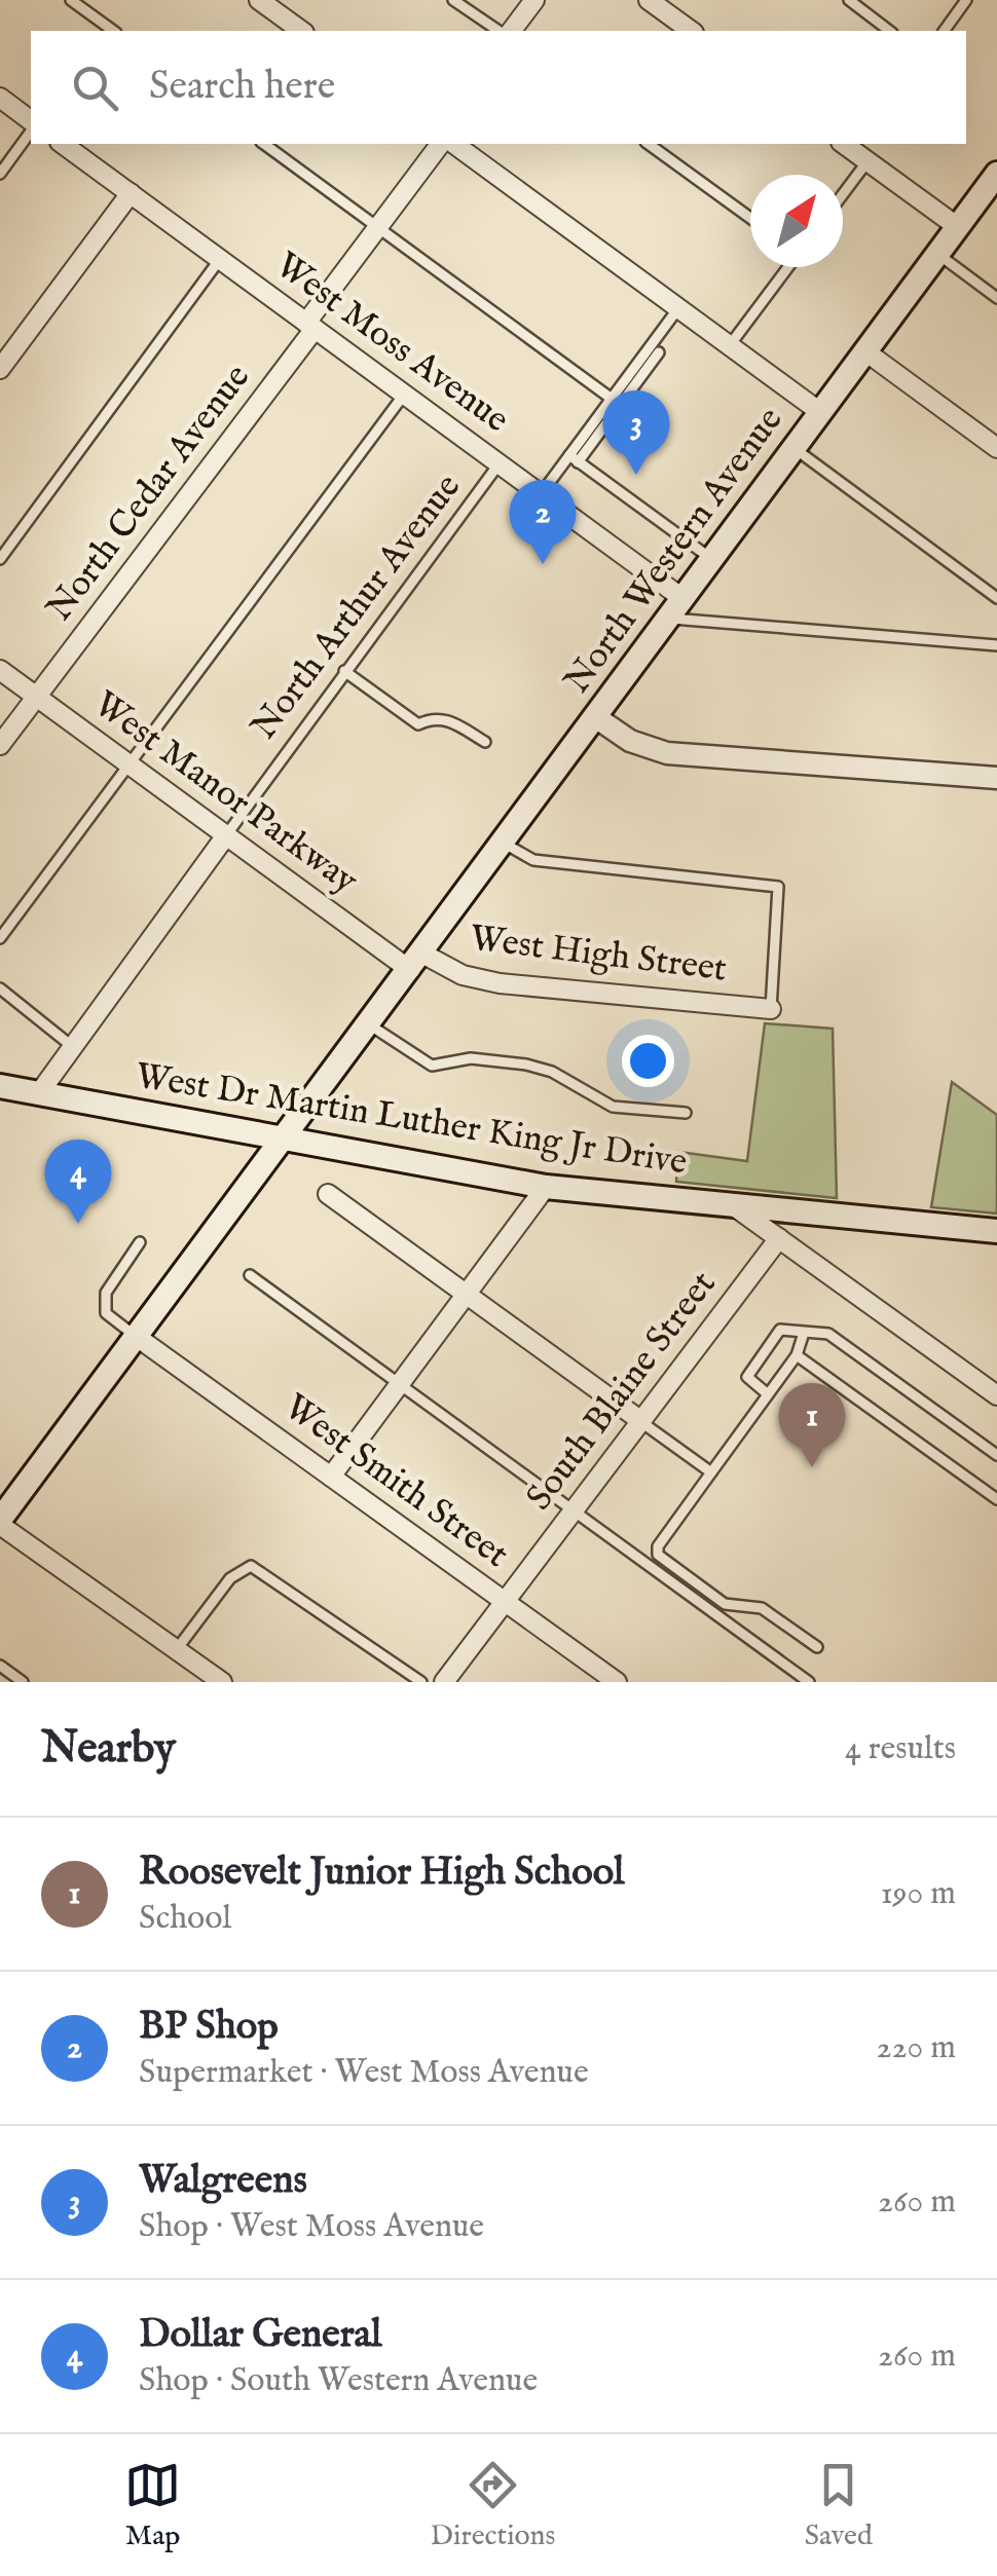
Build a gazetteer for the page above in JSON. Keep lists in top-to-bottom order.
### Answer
{
  "streets": {
    "main road": ["North Western Avenue", "West Dr Martin Luther King Jr Drive"],
    "street": [
      "West Moss Avenue",
      "North Cedar Avenue",
      "West Manor Parkway",
      "West High Street",
      "South Blaine Street",
      "West Smith Street"
    ],
    "lane": ["North Arthur Avenue"]
  },
  "crossings": [
    ["West Moss Avenue", "North Cedar Avenue"],
    ["West Moss Avenue", "North Western Avenue"],
    ["West Moss Avenue", "North Arthur Avenue"],
    ["North Cedar Avenue", "West Manor Parkway"],
    ["North Western Avenue", "West Manor Parkway"],
    ["North Western Avenue", "West High Street"],
    ["North Western Avenue", "West Dr Martin Luther King Jr Drive"],
    ["North Western Avenue", "West Smith Street"],
    ["North Arthur Avenue", "West Manor Parkway"],
    ["West Manor Parkway", "West High Street"],
    ["South Blaine Street", "West Smith Street"]
  ],
  "north": "top right",
  "page": {
    "search": "Search here",
    "pins": [
      "3",
      "2",
      "4",
      "1"
    ],
    "heading": ["Nearby", "4 results"],
    "list": [
      {
        "mark": "1",
        "name": "Roosevelt Junior High School",
        "note": "School",
        "value": "190 m"
      },
      {
        "mark": "2",
        "name": "BP Shop",
        "note": "Supermarket · West Moss Avenue",
        "value": "220 m"
      },
      {
        "mark": "3",
        "name": "Walgreens",
        "note": "Shop · West Moss Avenue",
        "value": "260 m"
      },
      {
        "mark": "4",
        "name": "Dollar General",
        "note": "Shop · South Western Avenue",
        "value": "260 m"
      }
    ],
    "nav": ["Map", "Directions", "Saved"]
  }
}
